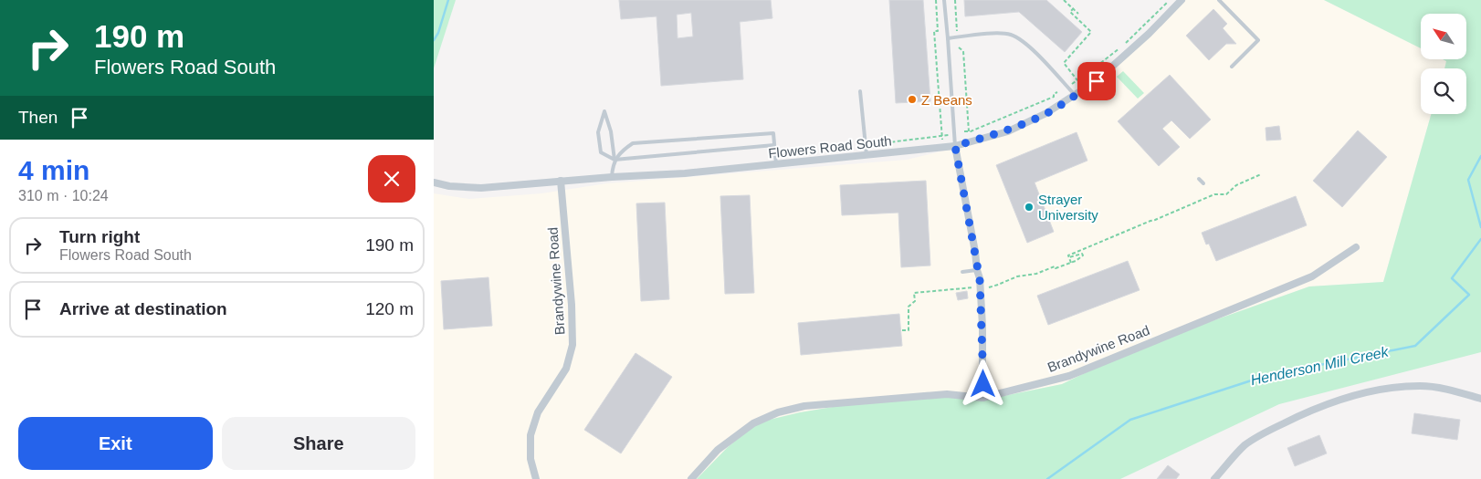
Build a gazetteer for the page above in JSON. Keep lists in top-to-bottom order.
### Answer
{
  "streets": {
    "street": ["Flowers Road South", "Brandywine Road"]
  },
  "crossings": [
    ["Flowers Road South", "Brandywine Road"]
  ],
  "water": ["Henderson Mill Creek"],
  "places": ["Z Beans", "Strayer University"],
  "north": "top left",
  "page": {
    "turn": ["190 m", "Flowers Road South"],
    "then": "Then",
    "heading": ["4 min", "310 m · 10:24"],
    "list": [
      {
        "name": "Turn right",
        "note": "Flowers Road South",
        "value": "190 m"
      },
      {
        "name": "Arrive at destination",
        "value": "120 m"
      }
    ],
    "buttons": ["Exit", "Share"]
  }
}
